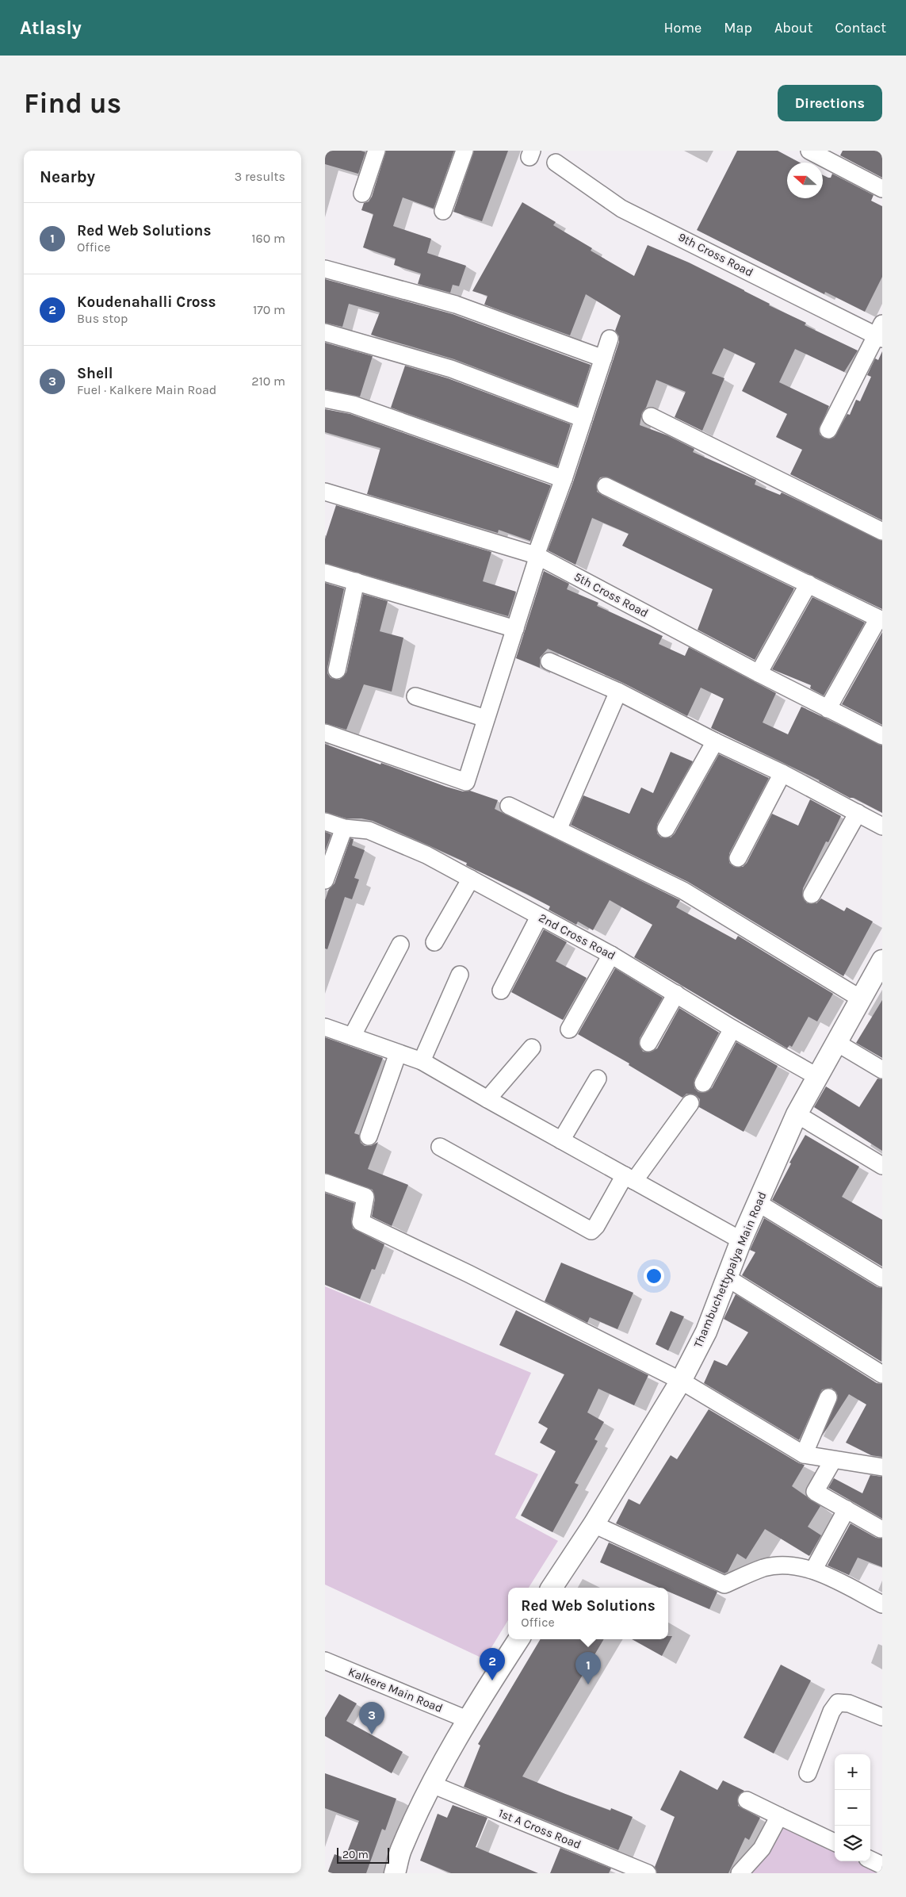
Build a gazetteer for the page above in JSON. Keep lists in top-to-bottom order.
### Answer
{
  "streets": {
    "main road": ["Thambuchettypalya Main Road"],
    "street": [
      "9th Cross Road",
      "5th Cross Road",
      "2nd Cross Road",
      "Kalkere Main Road",
      "1st A Cross Road"
    ]
  },
  "crossings": [
    ["2nd Cross Road", "Thambuchettypalya Main Road"]
  ],
  "scale_bar": "20 m",
  "north": "left",
  "page": {
    "header": "Atlasly",
    "nav": [
      "Home",
      "Map",
      "About",
      "Contact"
    ],
    "buttons": "Directions",
    "title": "Find us",
    "heading": ["Nearby", "3 results"],
    "list": [
      {
        "mark": "1",
        "name": "Red Web Solutions",
        "note": "Office",
        "value": "160 m"
      },
      {
        "mark": "2",
        "name": "Koudenahalli Cross",
        "note": "Bus stop",
        "value": "170 m"
      },
      {
        "mark": "3",
        "name": "Shell",
        "note": "Fuel · Kalkere Main Road",
        "value": "210 m"
      }
    ],
    "popup": ["Red Web Solutions", "Office"],
    "pins": ["2", "1", "3"],
    "map_buttons": ["+", "−"],
    "scale": "20 m"
  }
}
